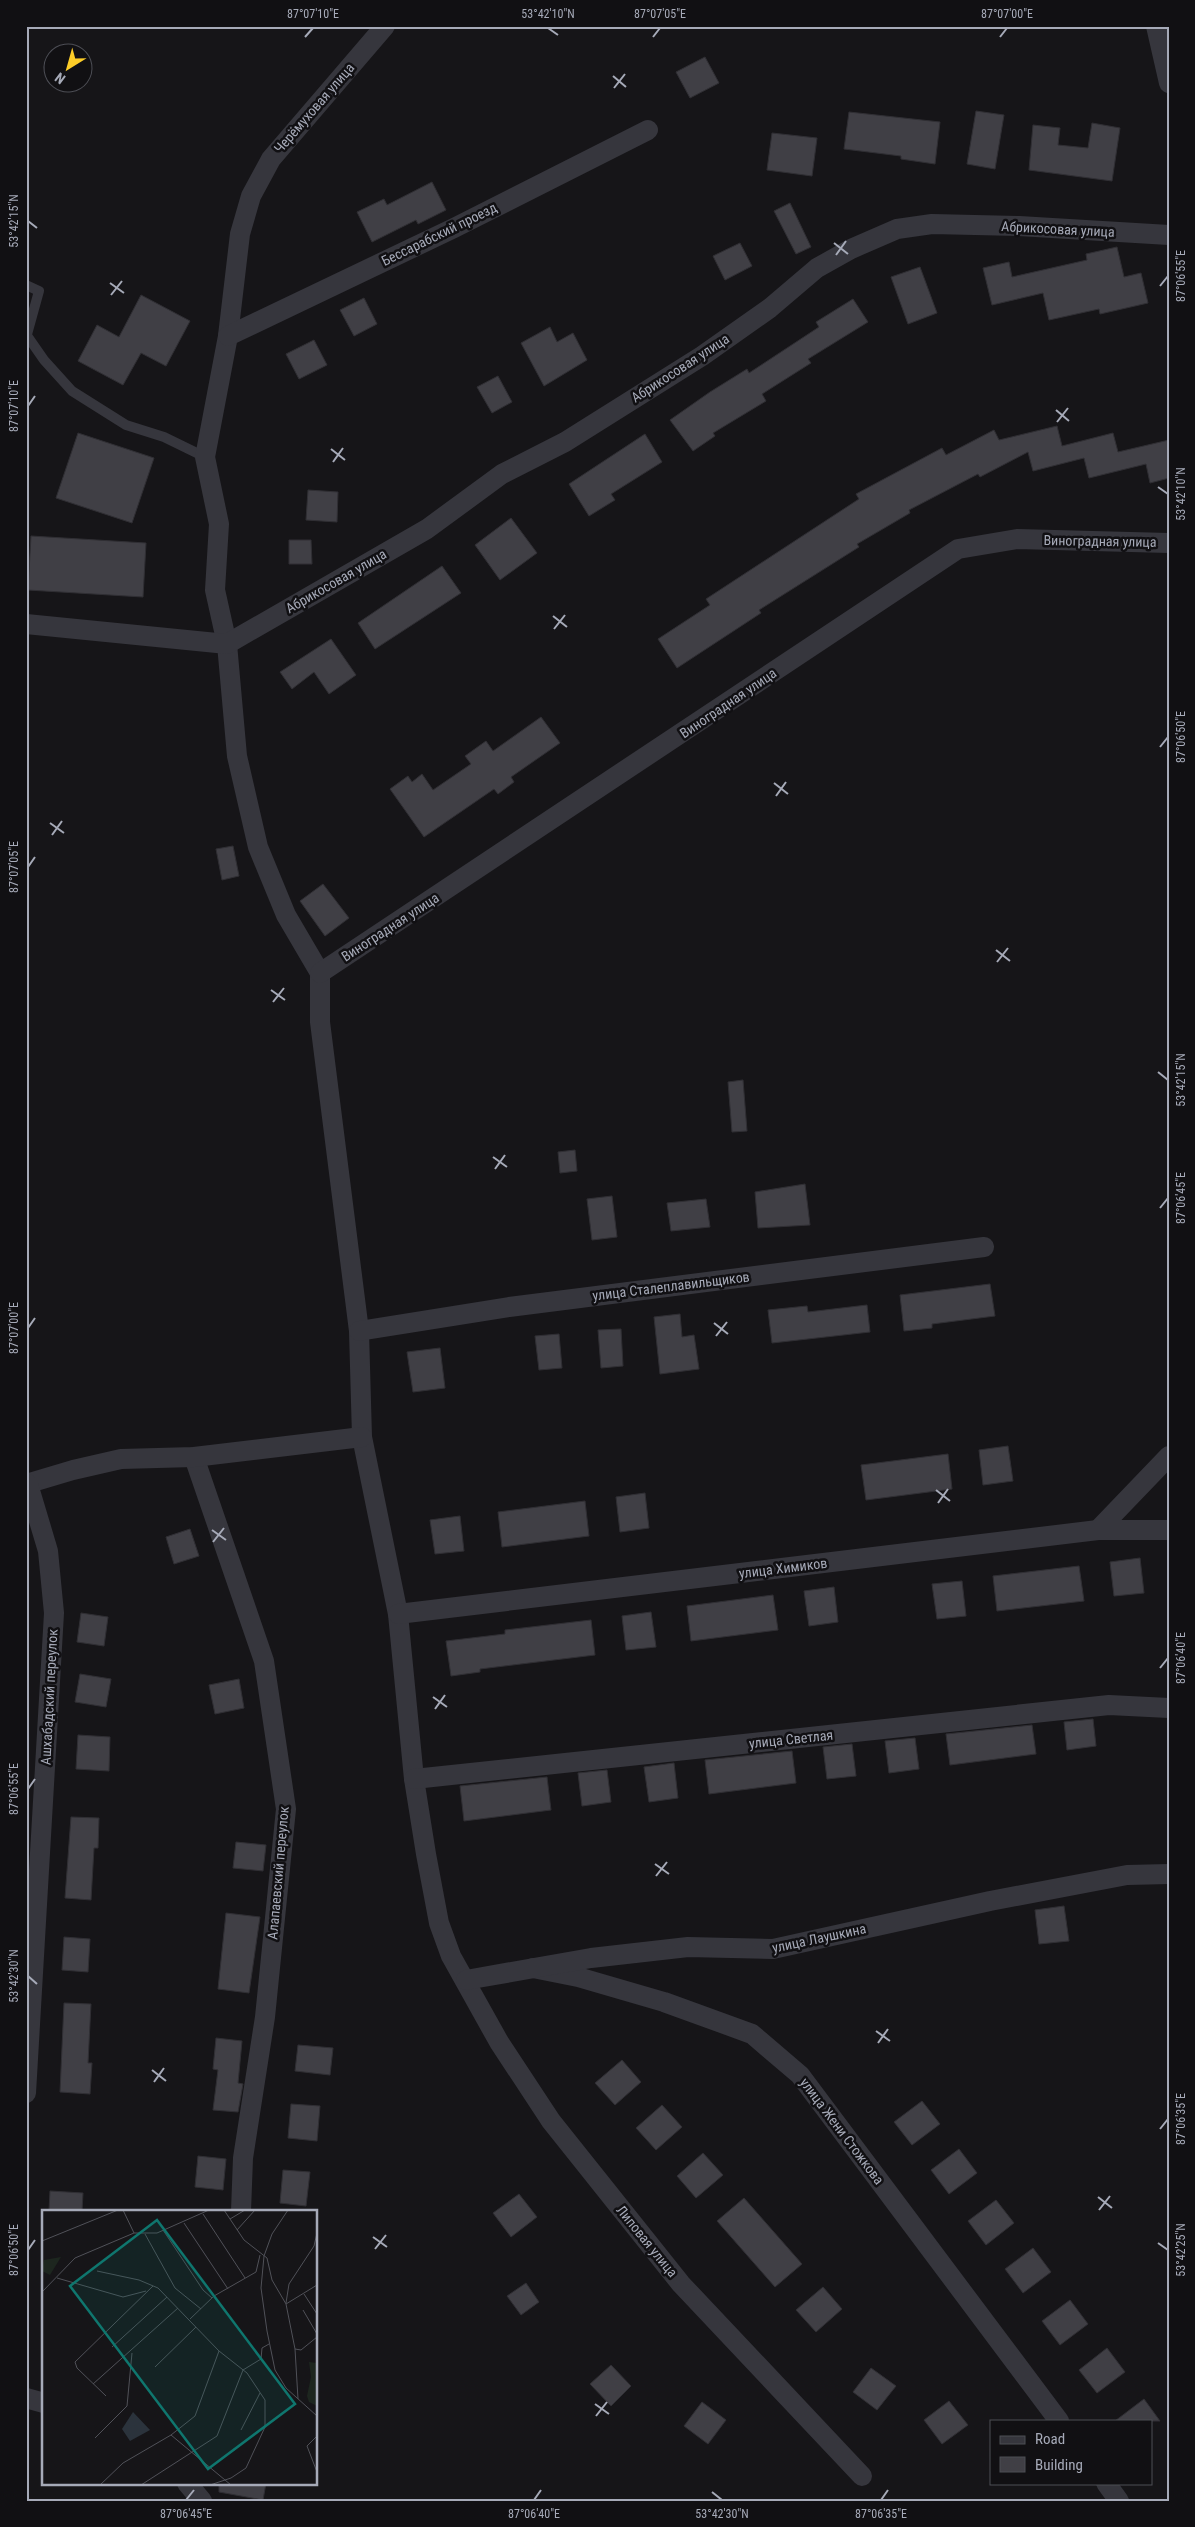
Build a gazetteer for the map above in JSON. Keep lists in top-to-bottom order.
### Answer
{
  "streets": {
    "street": [
      "Черёмуховая улица",
      "Абрикосовая улица",
      "Бессарабский проезд",
      "Виноградная улица",
      "улица Сталеплавильщиков",
      "улица Химиков",
      "Ашхабадский переулок",
      "улица Светлая",
      "Алапаевский переулок",
      "улица Лаушкина",
      "улица Жени Стожкова",
      "Липовая улица"
    ]
  },
  "crossings": [
    ["Черёмуховая улица", "Бессарабский проезд"],
    ["Виноградная улица", "Липовая улица"],
    ["улица Сталеплавильщиков", "Липовая улица"],
    ["улица Химиков", "Липовая улица"],
    ["улица Светлая", "Липовая улица"],
    ["улица Лаушкина", "улица Жени Стожкова"],
    ["улица Лаушкина", "Липовая улица"]
  ],
  "legend": ["Road", "Building"],
  "north": "bottom left",
  "coordinates": [
    "87°07'10\"E",
    "53°42'10\"N",
    "87°07'05\"E",
    "87°07'00\"E",
    "53°42'15\"N",
    "87°06'55\"E",
    "87°06'50\"E",
    "87°06'45\"E",
    "87°06'40\"E",
    "53°42'30\"N",
    "87°06'35\"E",
    "53°42'25\"N"
  ]
}
